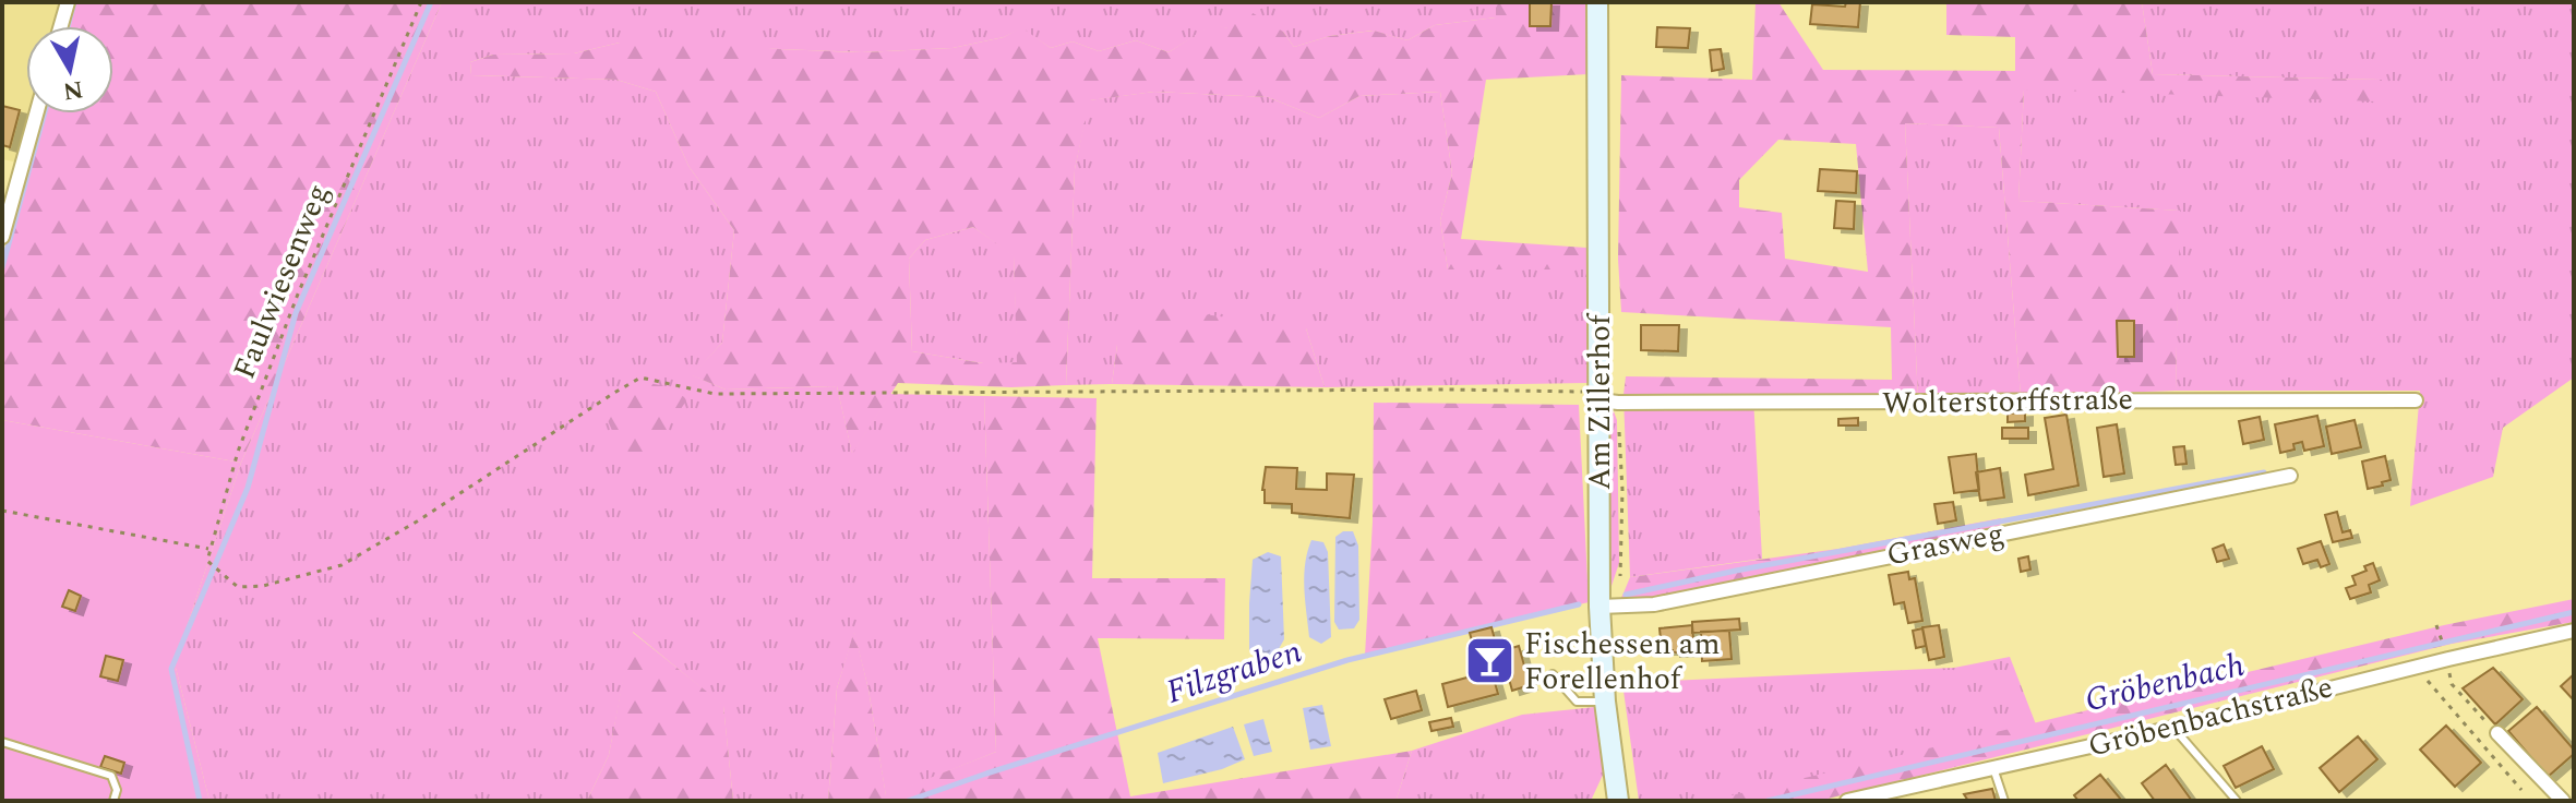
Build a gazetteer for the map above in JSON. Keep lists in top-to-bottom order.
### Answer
{
  "streets": {
    "street": [
      "Wolterstorffstraße",
      "Am Zillerhof",
      "Grasweg",
      "Gröbenbachstraße"
    ],
    "path": ["Faulwiesenweg"]
  },
  "crossings": [
    ["Faulwiesenweg", "Wolterstorffstraße"],
    ["Faulwiesenweg", "Am Zillerhof"],
    ["Wolterstorffstraße", "Am Zillerhof"],
    ["Am Zillerhof", "Grasweg"]
  ],
  "water": ["Filzgraben", "Gröbenbach"],
  "places": {
    "bar": ["Fischessen am Forellenhof"]
  },
  "north": "bottom"
}
